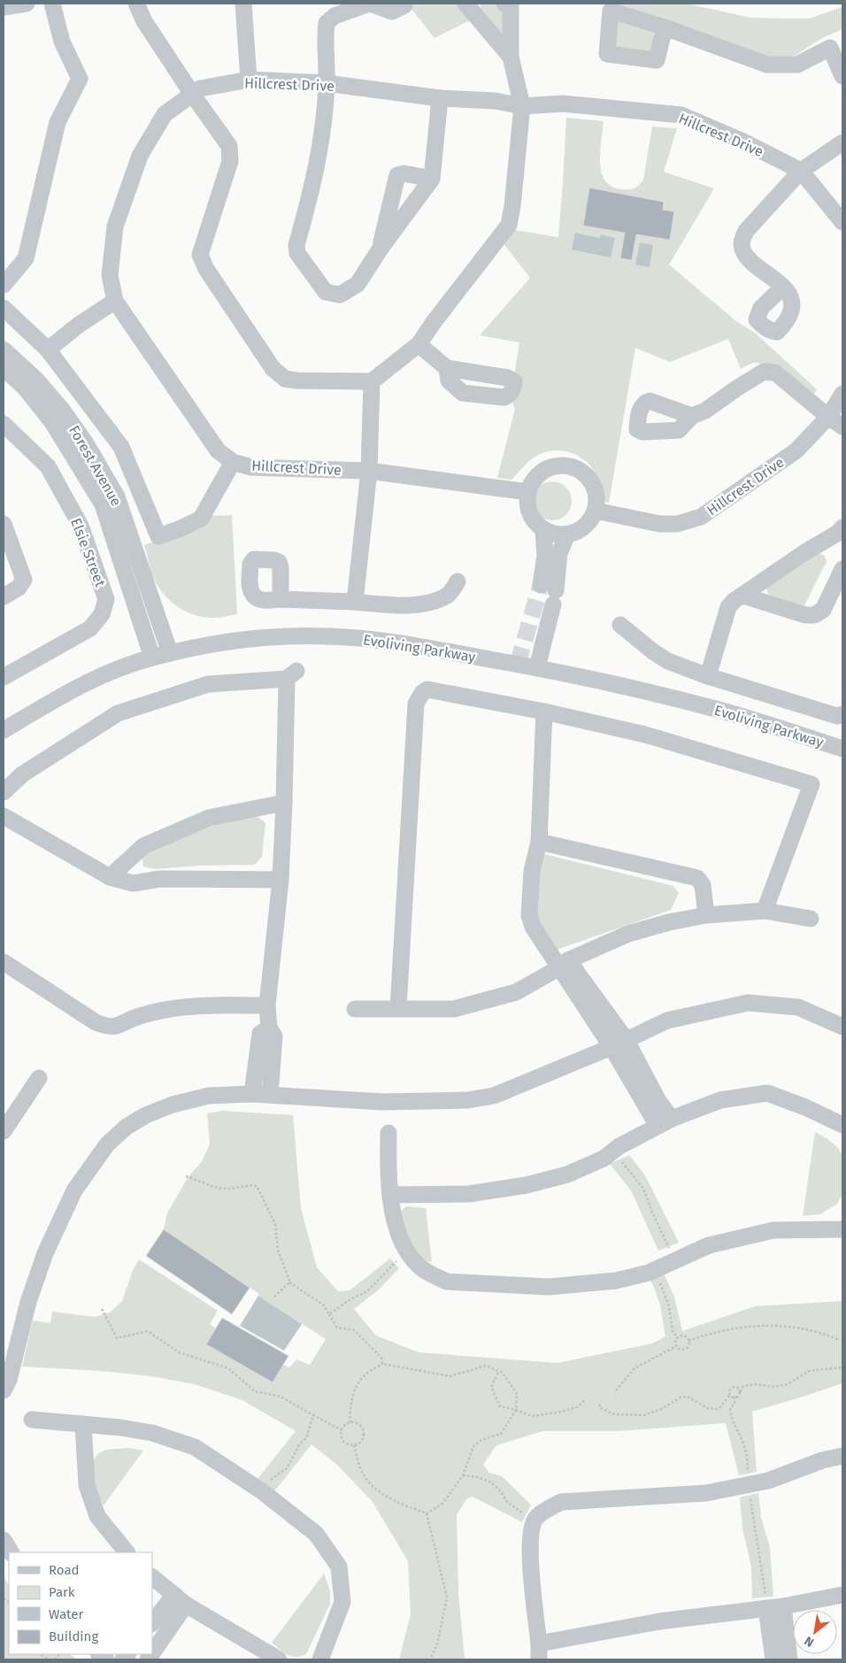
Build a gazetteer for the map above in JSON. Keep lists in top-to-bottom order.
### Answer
{
  "streets": {
    "street": [
      "Hillcrest Drive",
      "Forest Avenue",
      "Elsie Street",
      "Evoliving Parkway"
    ]
  },
  "crossings": [
    ["Forest Avenue", "Evoliving Parkway"]
  ],
  "legend": [
    "Road",
    "Park",
    "Water",
    "Building"
  ],
  "north": "bottom left"
}
